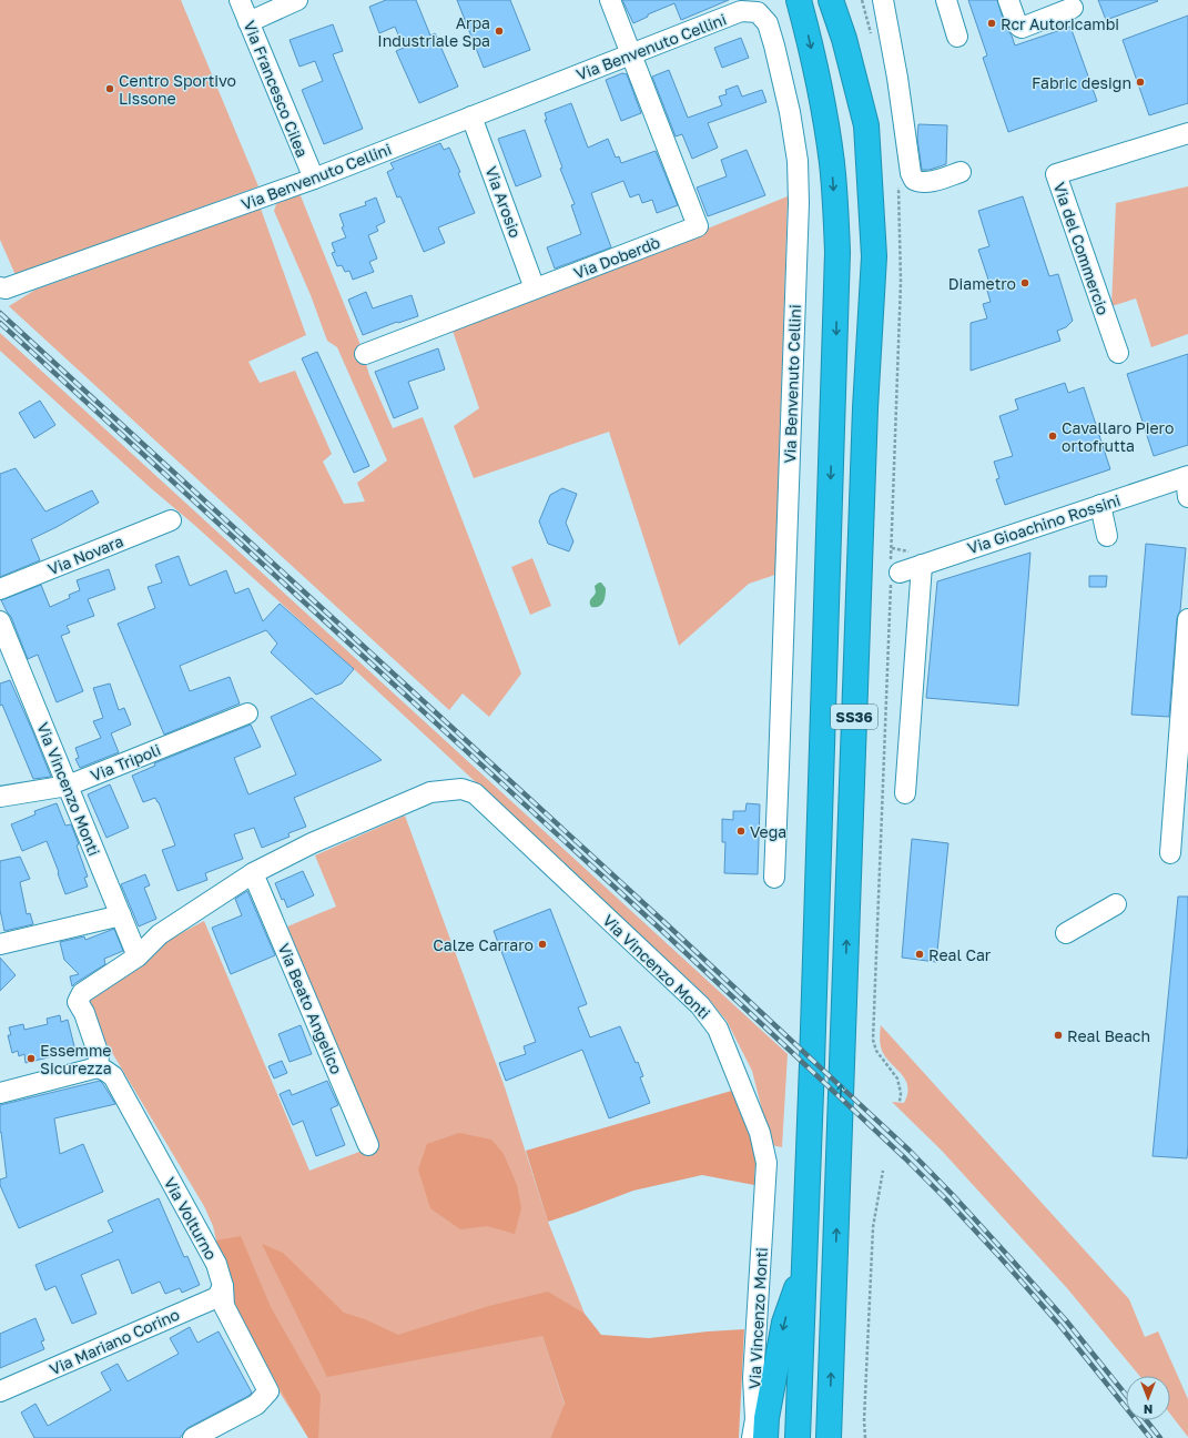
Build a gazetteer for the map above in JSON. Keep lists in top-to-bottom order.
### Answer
{
  "streets": {
    "highway": ["SS36"],
    "street": [
      "Via Benvenuto Cellini",
      "Via Francesco Cilea",
      "Via Arosio",
      "Via del Commercio",
      "Via Doberdò",
      "Via Gioachino Rossini",
      "Via Novara",
      "Via Tripoli",
      "Via Vincenzo Monti",
      "Via Beato Angelico",
      "Via Volturno",
      "Via Mariano Corino"
    ]
  },
  "crossings": [
    ["Via Benvenuto Cellini", "Via Francesco Cilea"],
    ["Via Benvenuto Cellini", "Via Arosio"],
    ["Via Benvenuto Cellini", "Via Doberdò"],
    ["Via Arosio", "Via Doberdò"],
    ["Via Tripoli", "Via Vincenzo Monti"],
    ["Via Vincenzo Monti", "Via Beato Angelico"],
    ["Via Vincenzo Monti", "Via Volturno"],
    ["Via Volturno", "Via Mariano Corino"]
  ],
  "places": [
    "Rcr Autoricambi",
    "Arpa Industriale Spa",
    "Fabric design",
    "Centro Sportivo Lissone",
    "Diametro",
    "Cavallaro Piero ortofrutta",
    "Vega",
    "Calze Carraro",
    "Real Car",
    "Real Beach",
    "Essemme Sicurezza"
  ],
  "north": "bottom"
}
